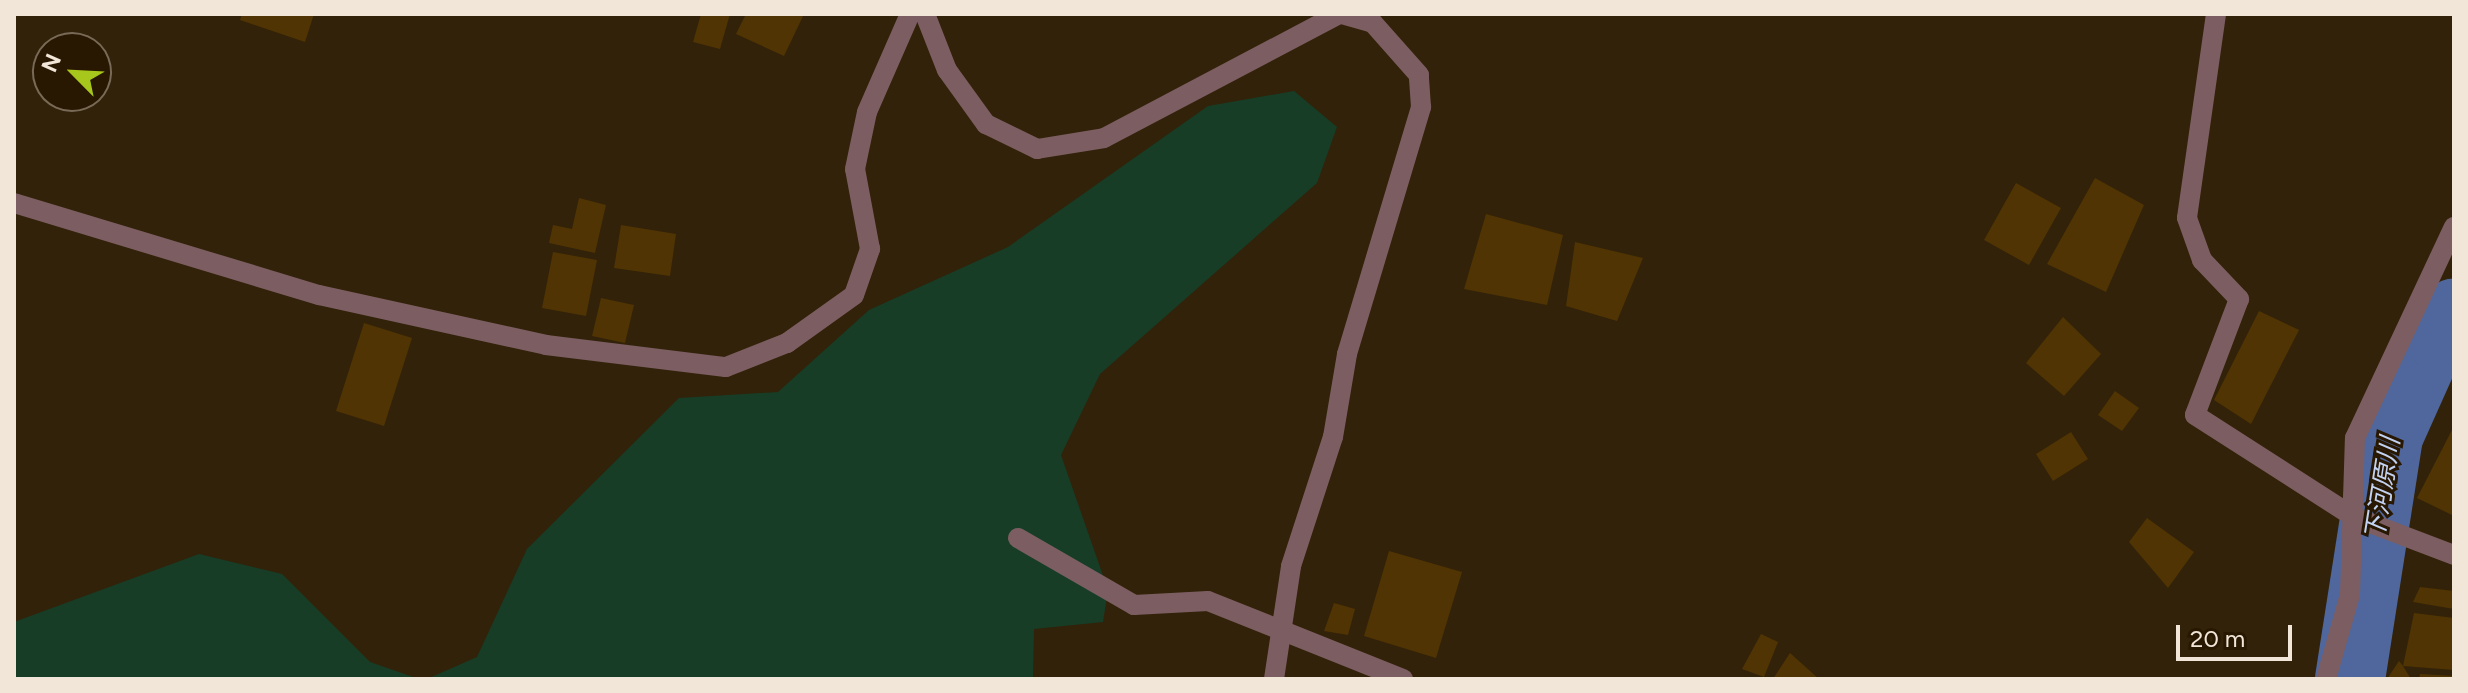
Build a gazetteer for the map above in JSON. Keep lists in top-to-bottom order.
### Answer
{
  "water": ["下河原川"],
  "scale_bar": "20 m",
  "north": "top left"
}
